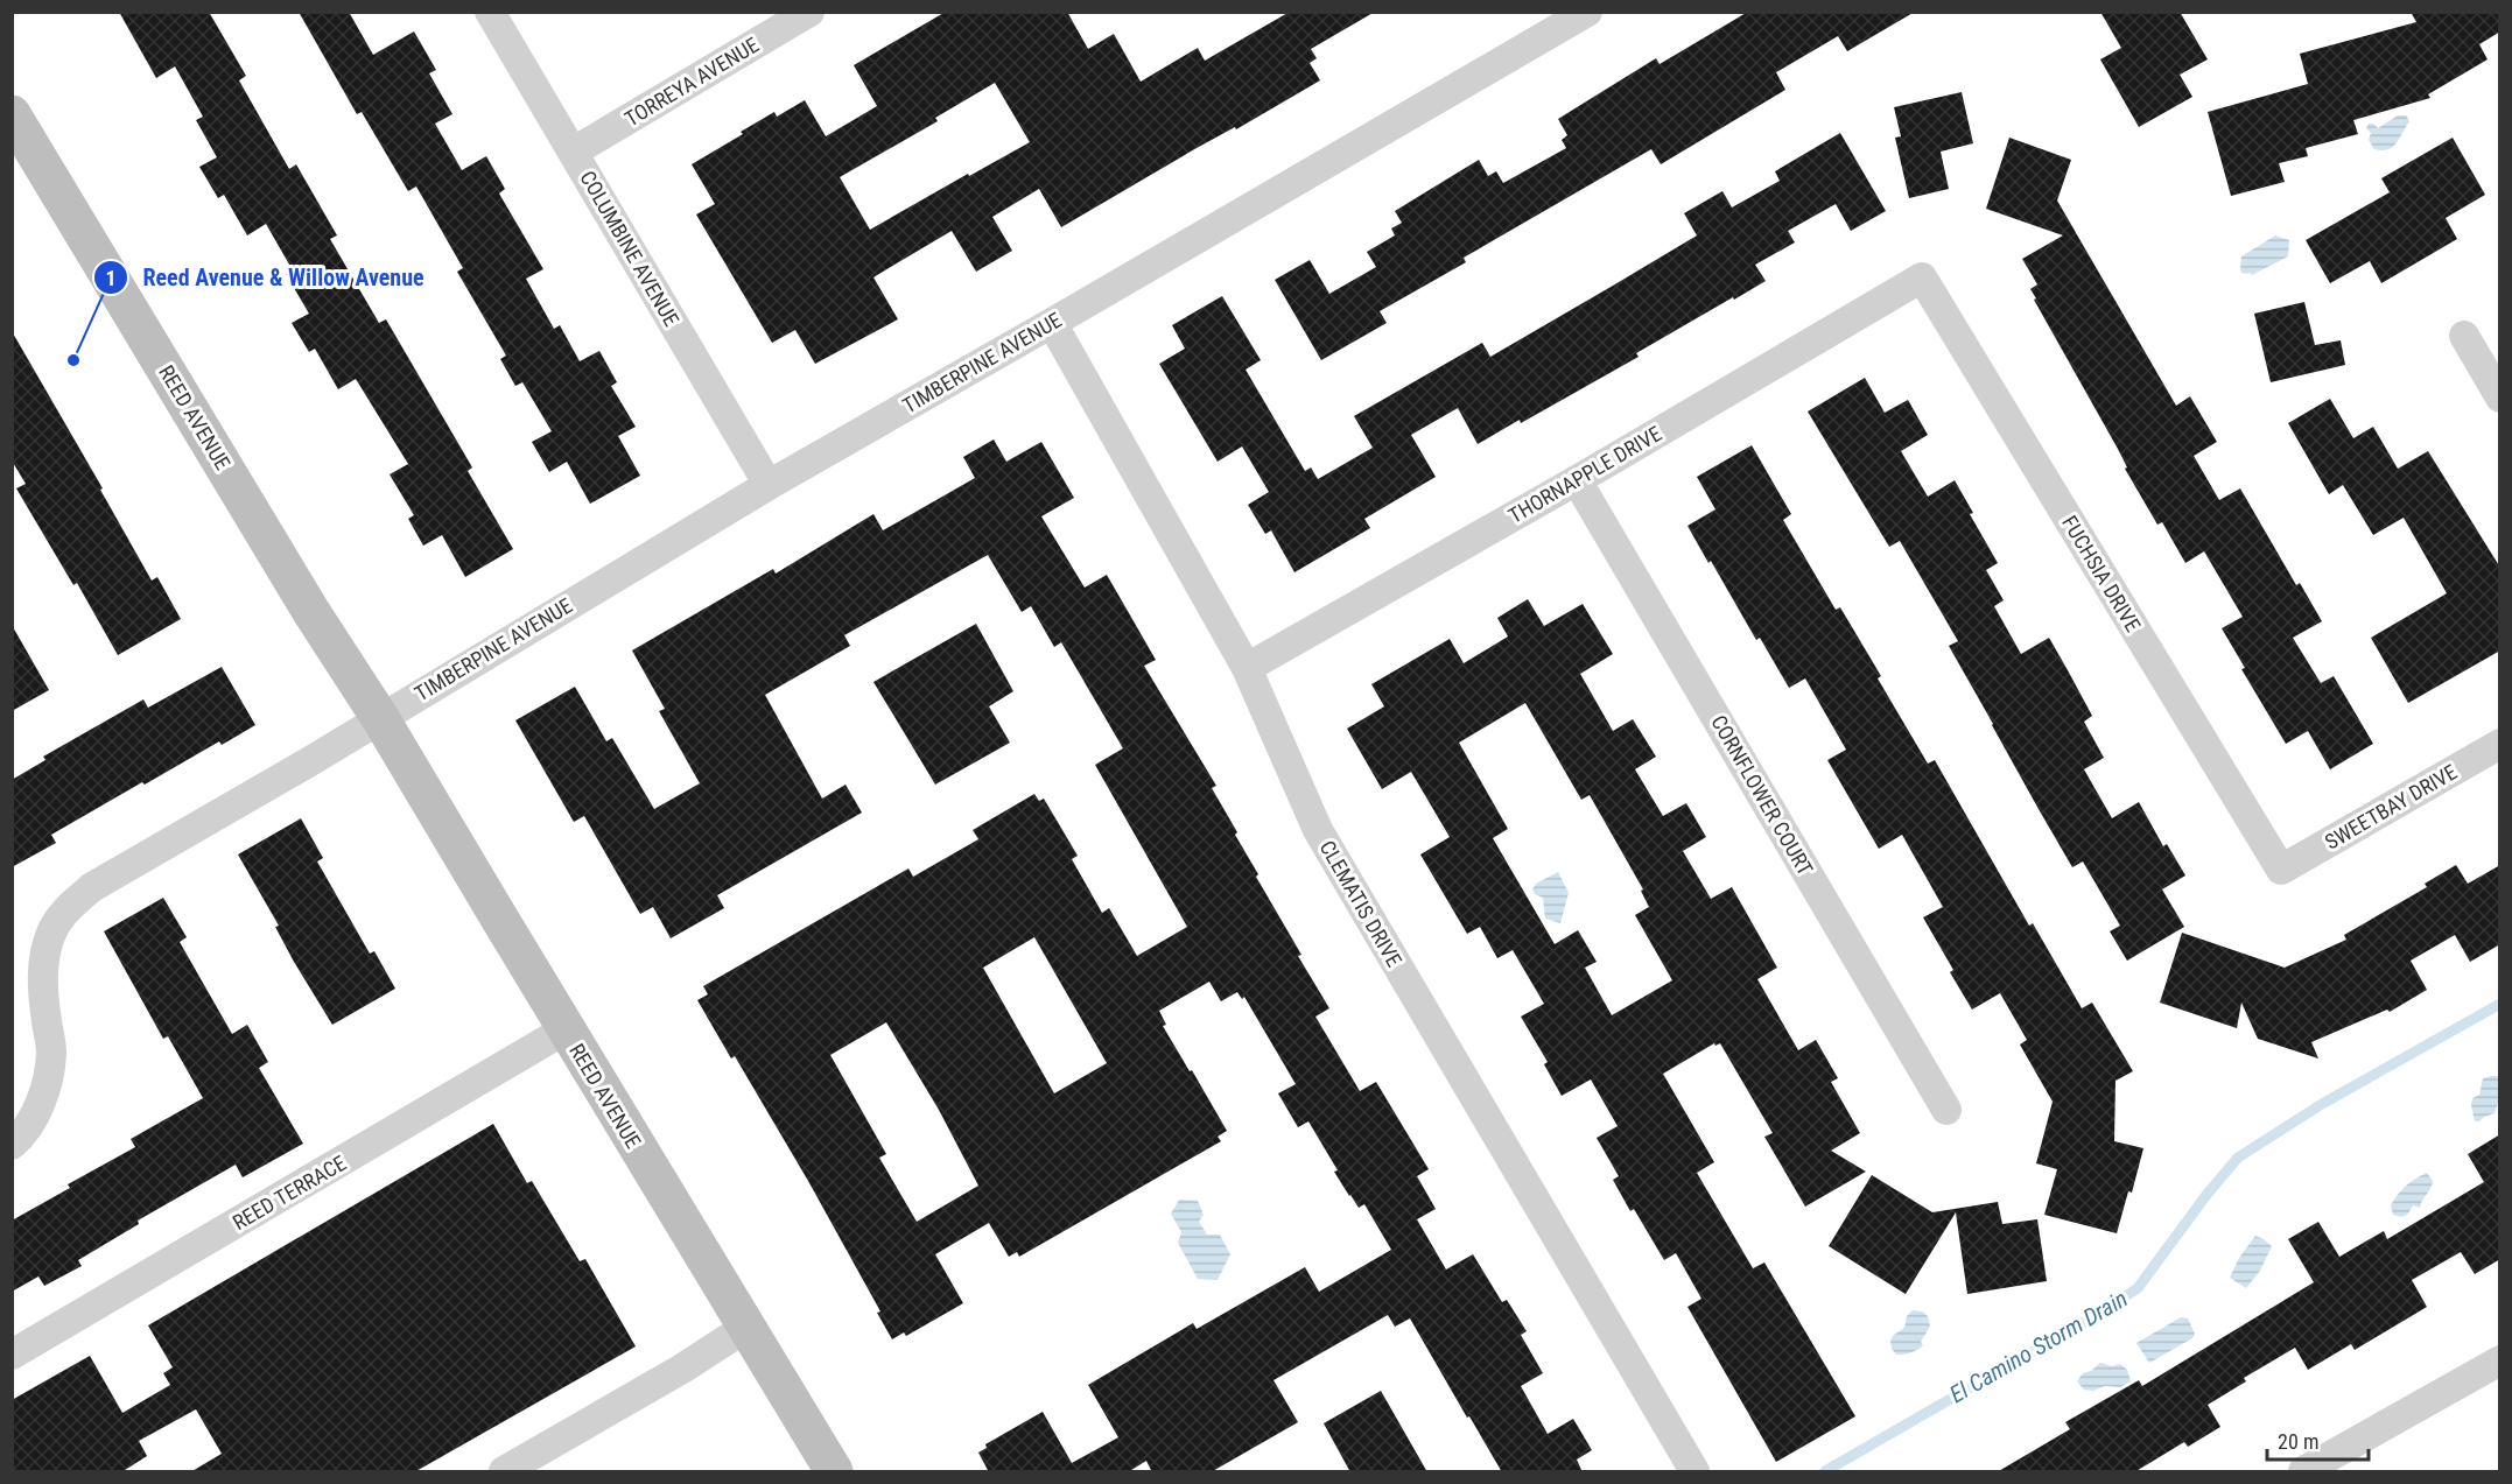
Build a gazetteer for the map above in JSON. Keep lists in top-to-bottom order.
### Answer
{
  "streets": {
    "main road": ["REED AVENUE"],
    "street": [
      "TORREYA AVENUE",
      "COLUMBINE AVENUE",
      "TIMBERPINE AVENUE",
      "THORNAPPLE DRIVE",
      "FUCHSIA DRIVE",
      "CORNFLOWER COURT",
      "SWEETBAY DRIVE",
      "CLEMATIS DRIVE",
      "REED TERRACE"
    ]
  },
  "crossings": [
    ["TORREYA AVENUE", "COLUMBINE AVENUE"],
    ["COLUMBINE AVENUE", "TIMBERPINE AVENUE"],
    ["TIMBERPINE AVENUE", "REED AVENUE"],
    ["TIMBERPINE AVENUE", "CLEMATIS DRIVE"],
    ["REED AVENUE", "REED TERRACE"],
    ["THORNAPPLE DRIVE", "FUCHSIA DRIVE"],
    ["THORNAPPLE DRIVE", "CORNFLOWER COURT"],
    ["THORNAPPLE DRIVE", "CLEMATIS DRIVE"],
    ["FUCHSIA DRIVE", "SWEETBAY DRIVE"]
  ],
  "water": ["El Camino Storm Drain"],
  "places": ["Reed Avenue & Willow Avenue"],
  "scale_bar": "20 m"
}
